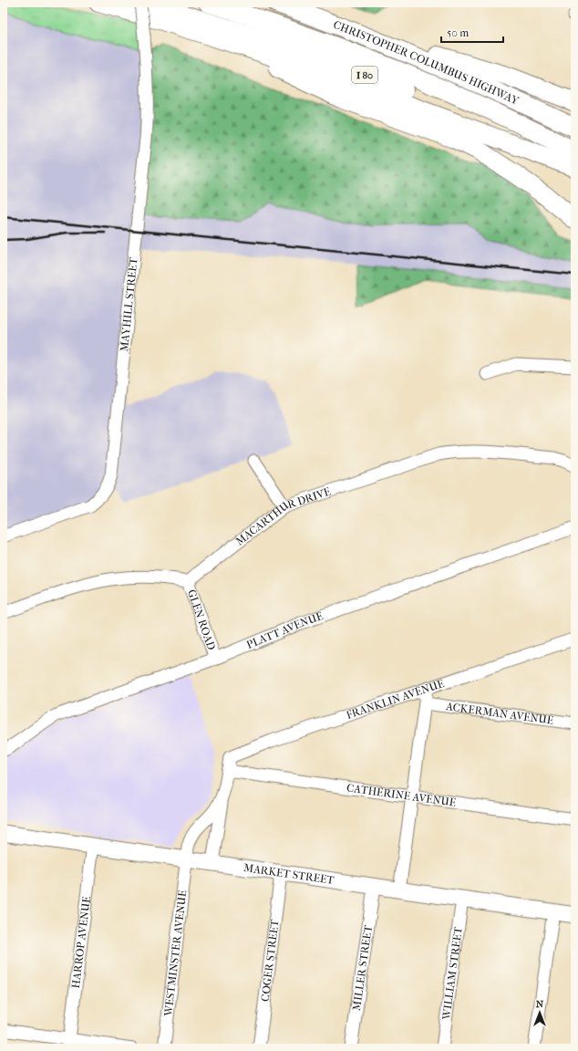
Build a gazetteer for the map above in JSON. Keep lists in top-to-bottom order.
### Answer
{
  "streets": {
    "highway": ["CHRISTOPHER COLUMBUS HIGHWAY", "I 80"],
    "main road": ["MARKET STREET"],
    "street": [
      "MAYHILL STREET",
      "MACARTHUR DRIVE",
      "GLEN ROAD",
      "PLATT AVENUE",
      "FRANKLIN AVENUE",
      "ACKERMAN AVENUE",
      "CATHERINE AVENUE",
      "HARROP AVENUE",
      "WESTMINSTER AVENUE",
      "COGER STREET",
      "MILLER STREET",
      "WILLIAM STREET"
    ]
  },
  "crossings": [
    ["MACARTHUR DRIVE", "GLEN ROAD"],
    ["GLEN ROAD", "PLATT AVENUE"],
    ["FRANKLIN AVENUE", "CATHERINE AVENUE"],
    ["MARKET STREET", "HARROP AVENUE"],
    ["MARKET STREET", "WESTMINSTER AVENUE"],
    ["MARKET STREET", "COGER STREET"],
    ["MARKET STREET", "MILLER STREET"],
    ["MARKET STREET", "WILLIAM STREET"]
  ],
  "scale_bar": "50 m",
  "north": "top"
}
